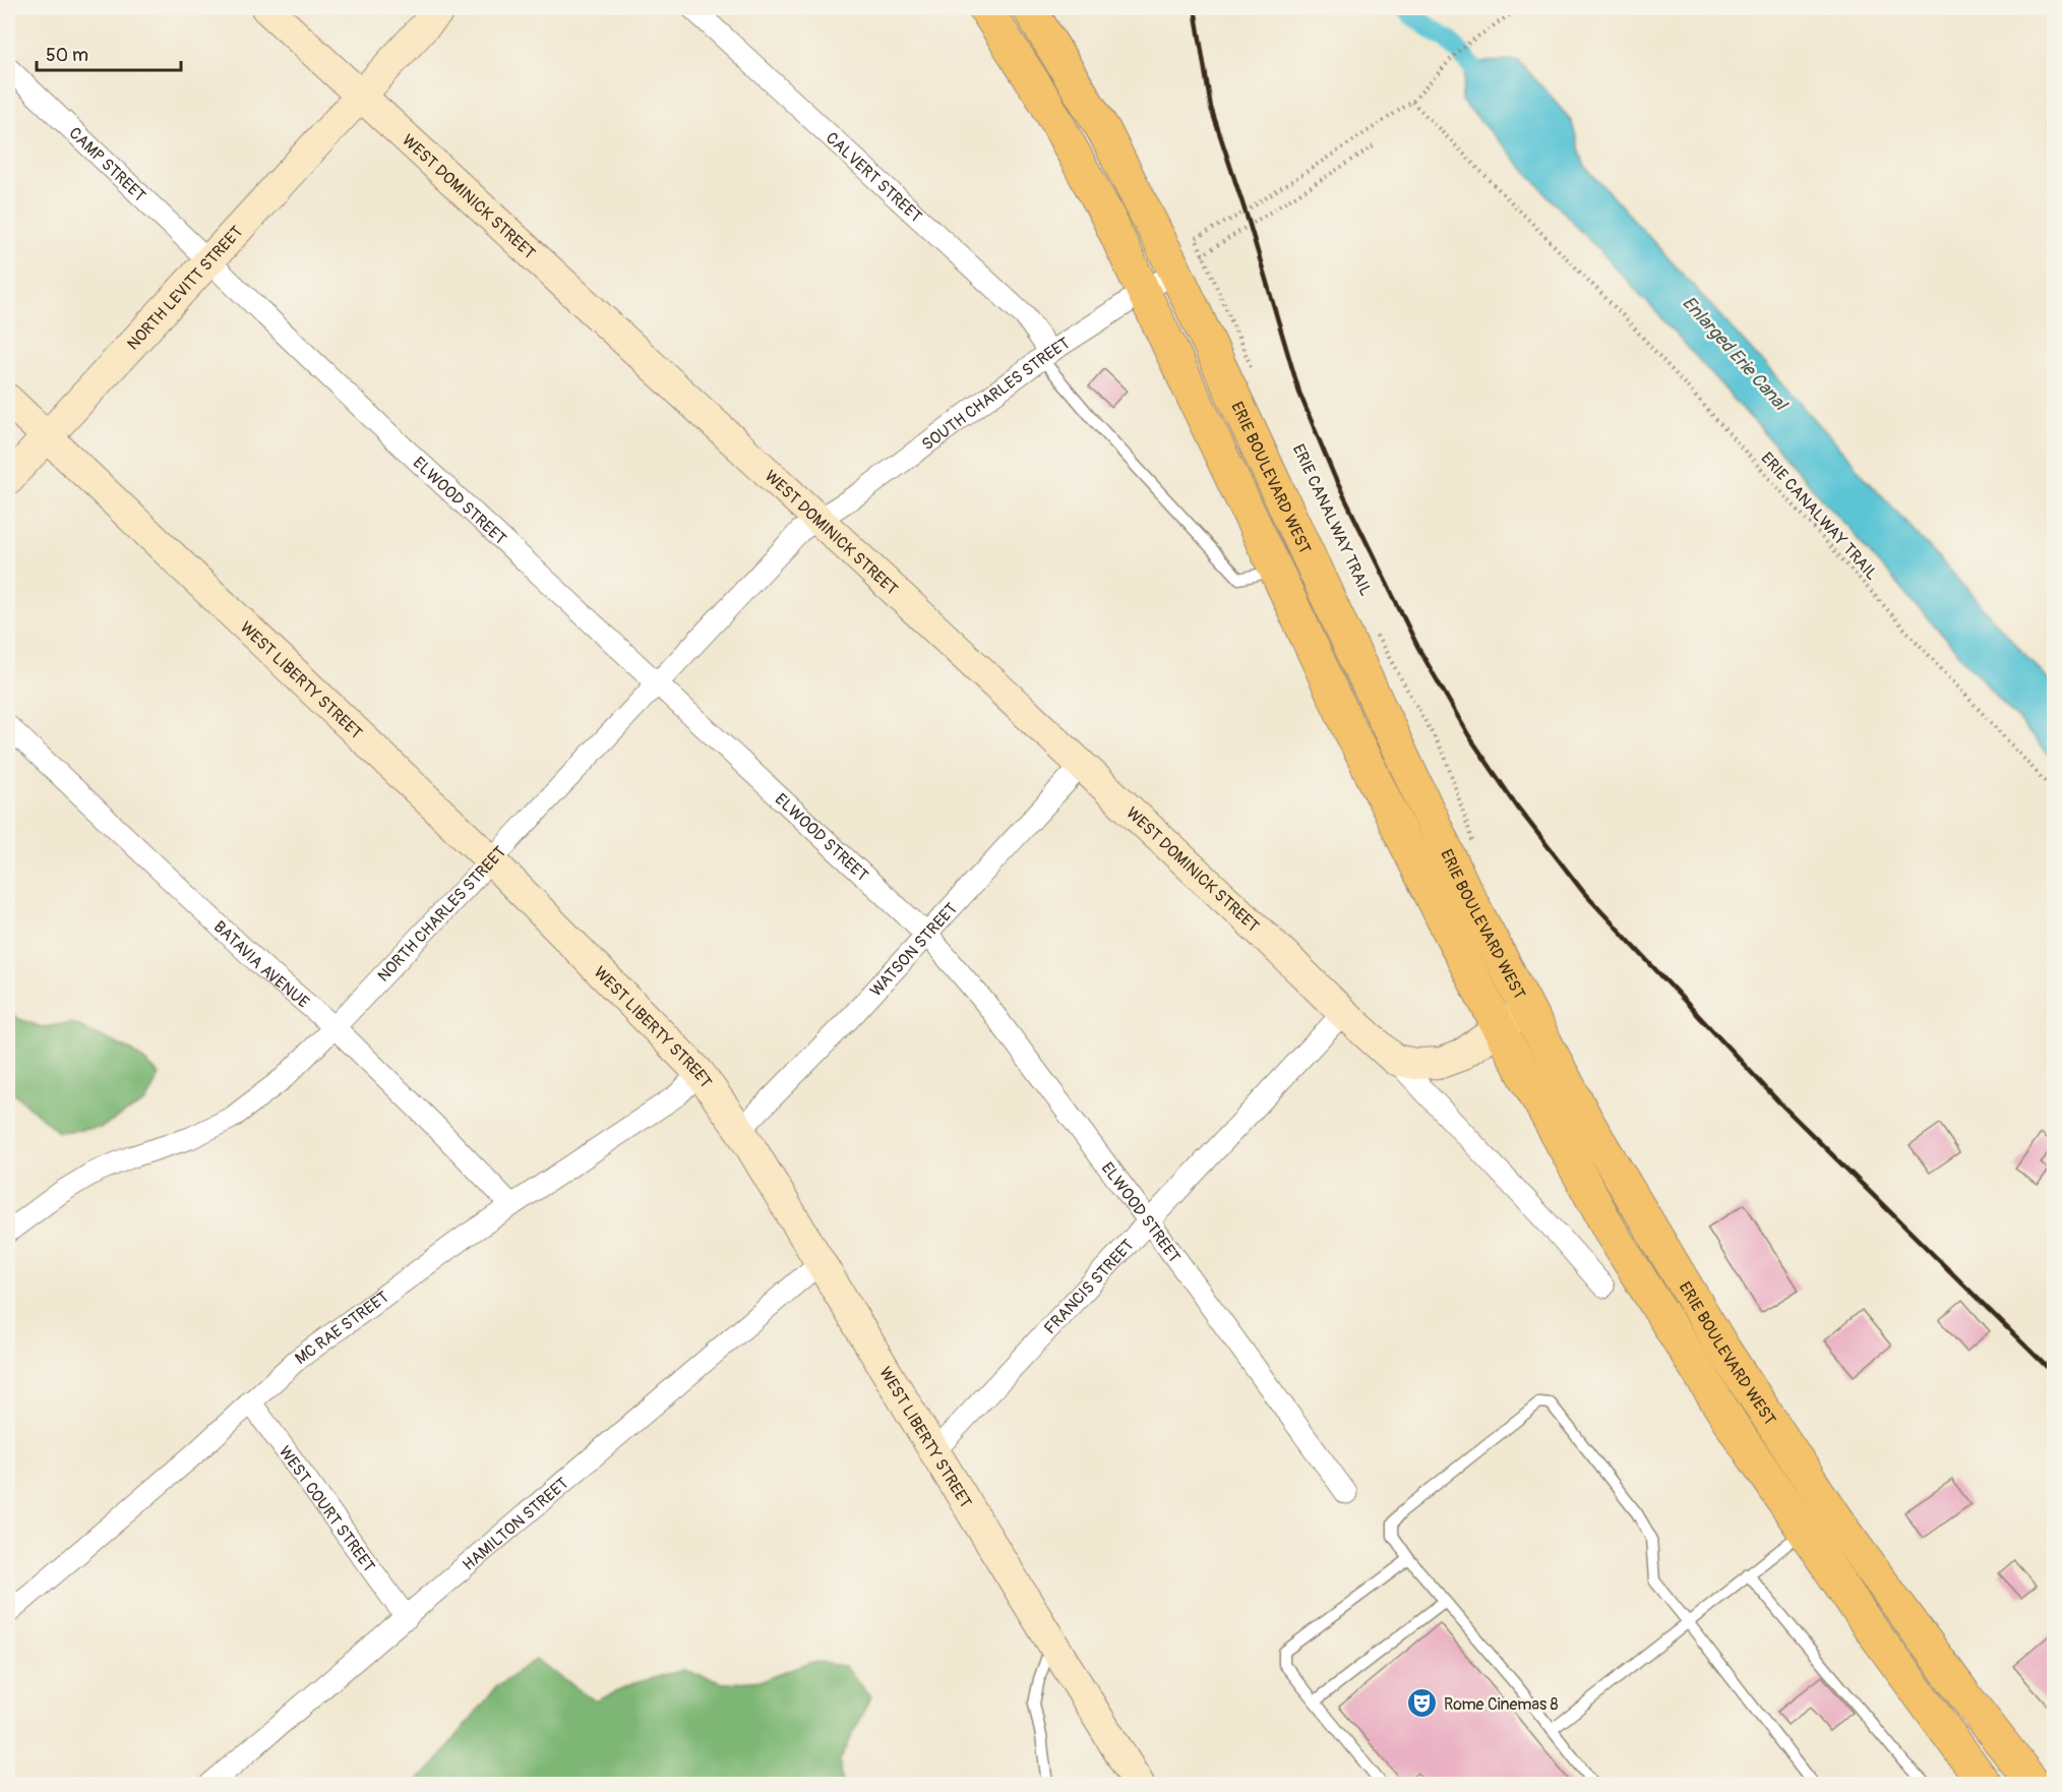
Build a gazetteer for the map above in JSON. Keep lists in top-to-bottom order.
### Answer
{
  "streets": {
    "main road": ["ERIE BOULEVARD WEST"],
    "street": [
      "CAMP STREET",
      "CALVERT STREET",
      "WEST DOMINICK STREET",
      "NORTH LEVITT STREET",
      "SOUTH CHARLES STREET",
      "ELWOOD STREET",
      "WEST LIBERTY STREET",
      "NORTH CHARLES STREET",
      "WATSON STREET",
      "BATAVIA AVENUE",
      "FRANCIS STREET",
      "MC RAE STREET",
      "WEST COURT STREET",
      "HAMILTON STREET"
    ],
    "path": ["ERIE CANALWAY TRAIL"]
  },
  "crossings": [
    ["CAMP STREET", "NORTH LEVITT STREET"],
    ["CAMP STREET", "ELWOOD STREET"],
    ["CALVERT STREET", "SOUTH CHARLES STREET"],
    ["WEST DOMINICK STREET", "NORTH LEVITT STREET"],
    ["WEST DOMINICK STREET", "SOUTH CHARLES STREET"],
    ["WEST DOMINICK STREET", "NORTH CHARLES STREET"],
    ["WEST DOMINICK STREET", "WATSON STREET"],
    ["WEST DOMINICK STREET", "FRANCIS STREET"],
    ["NORTH LEVITT STREET", "ELWOOD STREET"],
    ["NORTH LEVITT STREET", "WEST LIBERTY STREET"],
    ["SOUTH CHARLES STREET", "ERIE BOULEVARD WEST"],
    ["SOUTH CHARLES STREET", "NORTH CHARLES STREET"],
    ["ELWOOD STREET", "NORTH CHARLES STREET"],
    ["ELWOOD STREET", "WATSON STREET"],
    ["ELWOOD STREET", "FRANCIS STREET"],
    ["WEST LIBERTY STREET", "NORTH CHARLES STREET"],
    ["WEST LIBERTY STREET", "WATSON STREET"],
    ["WEST LIBERTY STREET", "FRANCIS STREET"],
    ["WEST LIBERTY STREET", "MC RAE STREET"],
    ["WEST LIBERTY STREET", "HAMILTON STREET"],
    ["NORTH CHARLES STREET", "BATAVIA AVENUE"],
    ["BATAVIA AVENUE", "MC RAE STREET"],
    ["MC RAE STREET", "WEST COURT STREET"],
    ["WEST COURT STREET", "HAMILTON STREET"]
  ],
  "water": ["Enlarged Erie Canal"],
  "places": {
    "theatre": ["Rome Cinemas 8"]
  },
  "scale_bar": "50 m"
}
